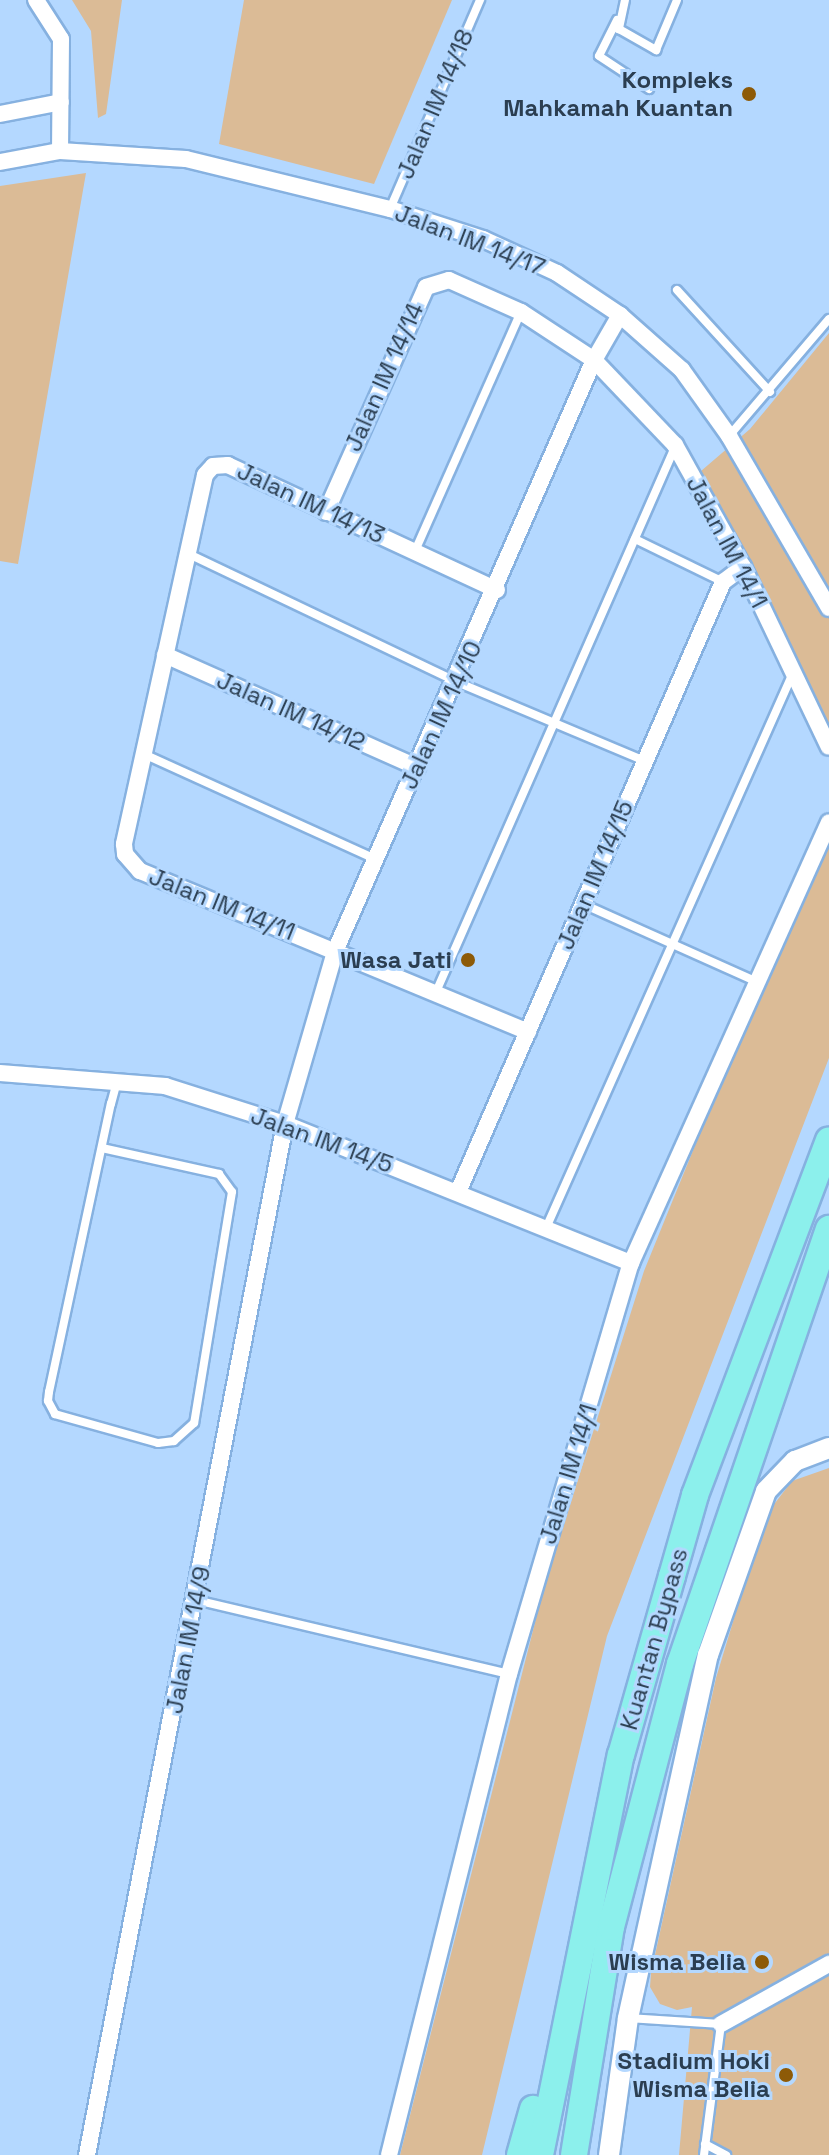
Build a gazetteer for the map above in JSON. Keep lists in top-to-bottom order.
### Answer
{
  "streets": {
    "highway": ["Kuantan Bypass"],
    "street": [
      "Jalan IM 14/17",
      "Jalan IM 14/14",
      "Jalan IM 14/13",
      "Jalan IM 14/1",
      "Jalan IM 14/12",
      "Jalan IM 14/10",
      "Jalan IM 14/15",
      "Jalan IM 14/11",
      "Jalan IM 14/5",
      "Jalan IM 14/9"
    ],
    "lane": ["Jalan IM 14/18"]
  },
  "crossings": [
    ["Jalan IM 14/18", "Jalan IM 14/17"],
    ["Jalan IM 14/17", "Jalan IM 14/10"],
    ["Jalan IM 14/14", "Jalan IM 14/13"],
    ["Jalan IM 14/14", "Jalan IM 14/1"],
    ["Jalan IM 14/14", "Jalan IM 14/10"],
    ["Jalan IM 14/13", "Jalan IM 14/12"],
    ["Jalan IM 14/13", "Jalan IM 14/10"],
    ["Jalan IM 14/13", "Jalan IM 14/11"],
    ["Jalan IM 14/1", "Jalan IM 14/10"],
    ["Jalan IM 14/1", "Jalan IM 14/15"],
    ["Jalan IM 14/1", "Jalan IM 14/5"],
    ["Jalan IM 14/12", "Jalan IM 14/10"],
    ["Jalan IM 14/12", "Jalan IM 14/11"],
    ["Jalan IM 14/10", "Jalan IM 14/11"],
    ["Jalan IM 14/10", "Jalan IM 14/5"],
    ["Jalan IM 14/10", "Jalan IM 14/9"],
    ["Jalan IM 14/15", "Jalan IM 14/11"],
    ["Jalan IM 14/15", "Jalan IM 14/5"],
    ["Jalan IM 14/5", "Jalan IM 14/9"]
  ],
  "places": [
    "Kompleks Mahkamah Kuantan",
    "Wasa Jati",
    "Wisma Belia",
    "Stadium Hoki Wisma Belia"
  ]
}
